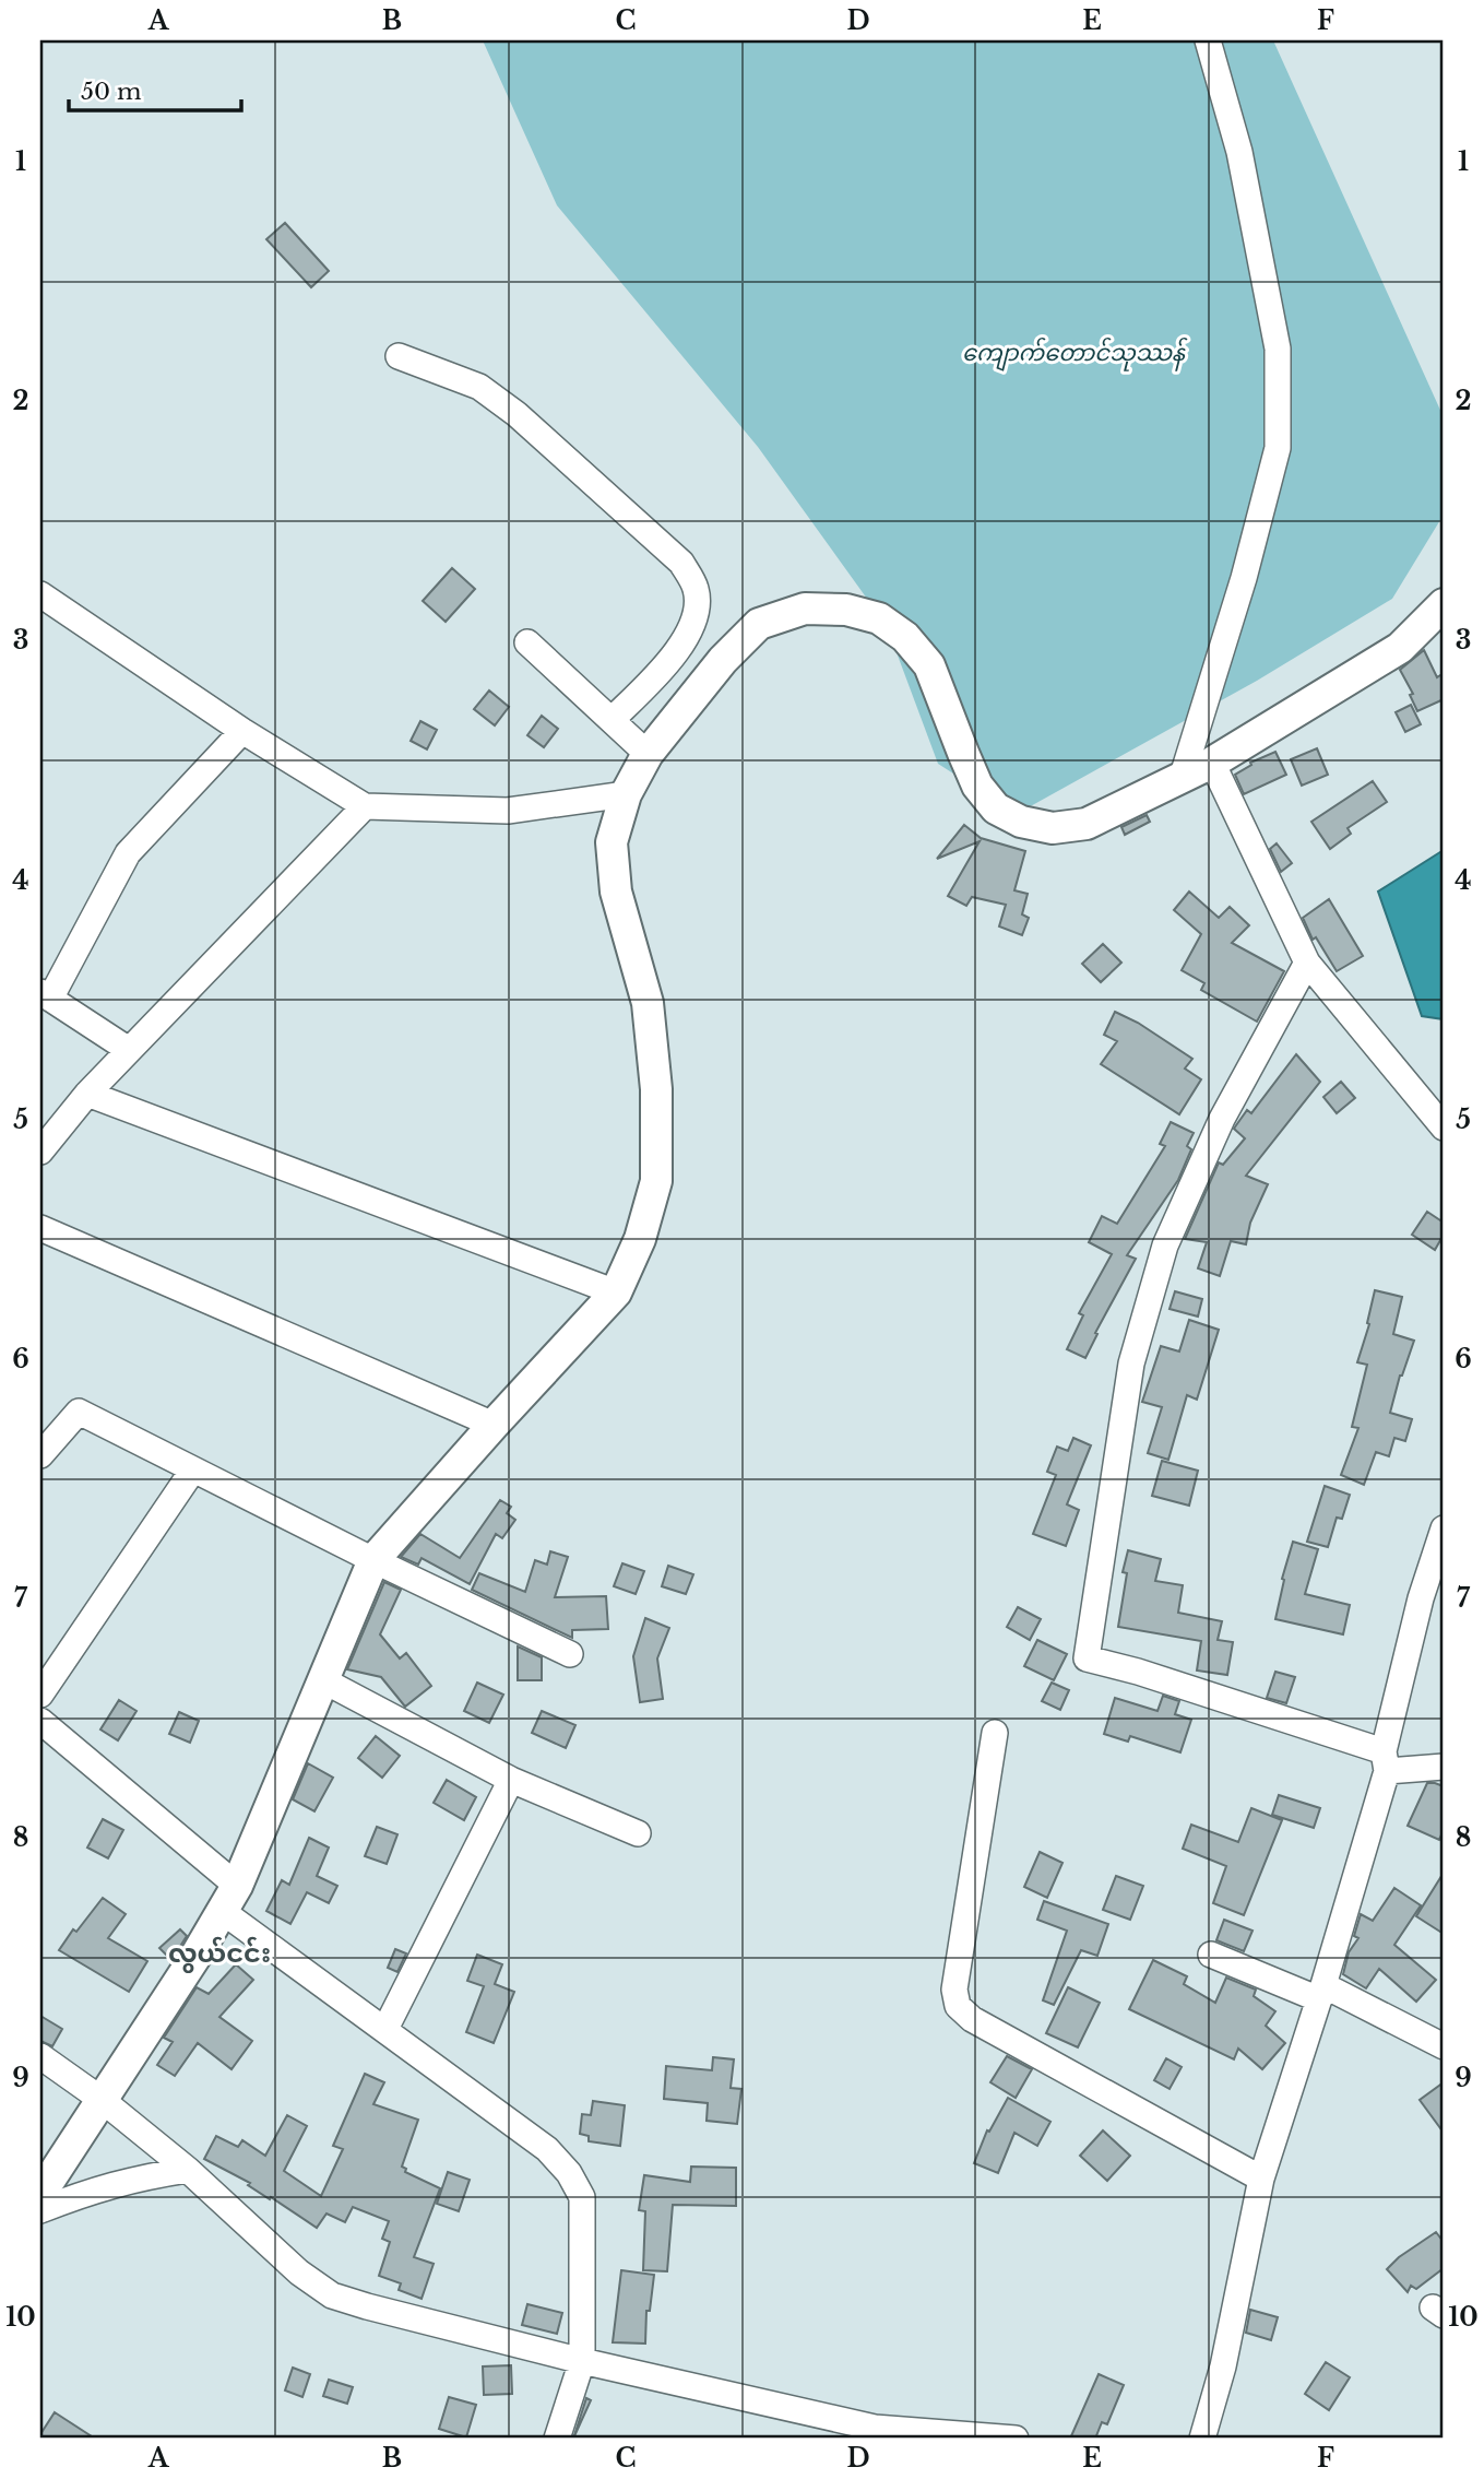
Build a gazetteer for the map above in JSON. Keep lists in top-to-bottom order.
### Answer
{
  "districts": ["လွယ်ငင်း"],
  "parks": ["ကျောက်တောင်သုဿန်"],
  "scale_bar": "50 m",
  "grid": {
    "columns": [
      "A",
      "B",
      "C",
      "D",
      "E",
      "F"
    ],
    "rows": [
      "1",
      "2",
      "3",
      "4",
      "5",
      "6",
      "7",
      "8",
      "9",
      "10"
    ]
  }
}
